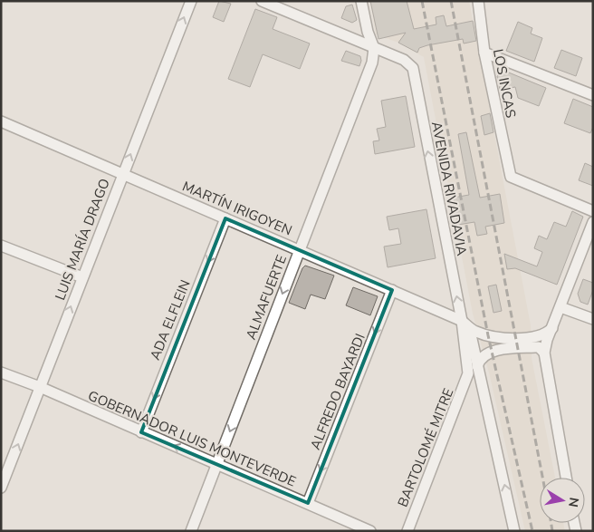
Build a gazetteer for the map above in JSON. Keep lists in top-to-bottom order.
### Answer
{
  "streets": {
    "street": [
      "LOS INCAS",
      "AVENIDA RIVADAVIA",
      "MARTÍN IRIGOYEN",
      "LUIS MARÍA DRAGO",
      "ALMAFUERTE",
      "ADA ELFLEIN",
      "ALFREDO BAYARDI",
      "GOBERNADOR LUIS MONTEVERDE",
      "BARTOLOMÉ MITRE"
    ]
  },
  "crossings": [
    ["AVENIDA RIVADAVIA", "MARTÍN IRIGOYEN"],
    ["AVENIDA RIVADAVIA", "ALMAFUERTE"],
    ["AVENIDA RIVADAVIA", "BARTOLOMÉ MITRE"],
    ["MARTÍN IRIGOYEN", "LUIS MARÍA DRAGO"],
    ["MARTÍN IRIGOYEN", "ALMAFUERTE"],
    ["MARTÍN IRIGOYEN", "ADA ELFLEIN"],
    ["MARTÍN IRIGOYEN", "ALFREDO BAYARDI"],
    ["LUIS MARÍA DRAGO", "GOBERNADOR LUIS MONTEVERDE"],
    ["ALMAFUERTE", "GOBERNADOR LUIS MONTEVERDE"],
    ["ADA ELFLEIN", "GOBERNADOR LUIS MONTEVERDE"],
    ["ALFREDO BAYARDI", "GOBERNADOR LUIS MONTEVERDE"]
  ],
  "one_way": [
    "AVENIDA RIVADAVIA",
    "LUIS MARÍA DRAGO",
    "ALMAFUERTE",
    "ADA ELFLEIN",
    "ALFREDO BAYARDI"
  ],
  "north": "right"
}
